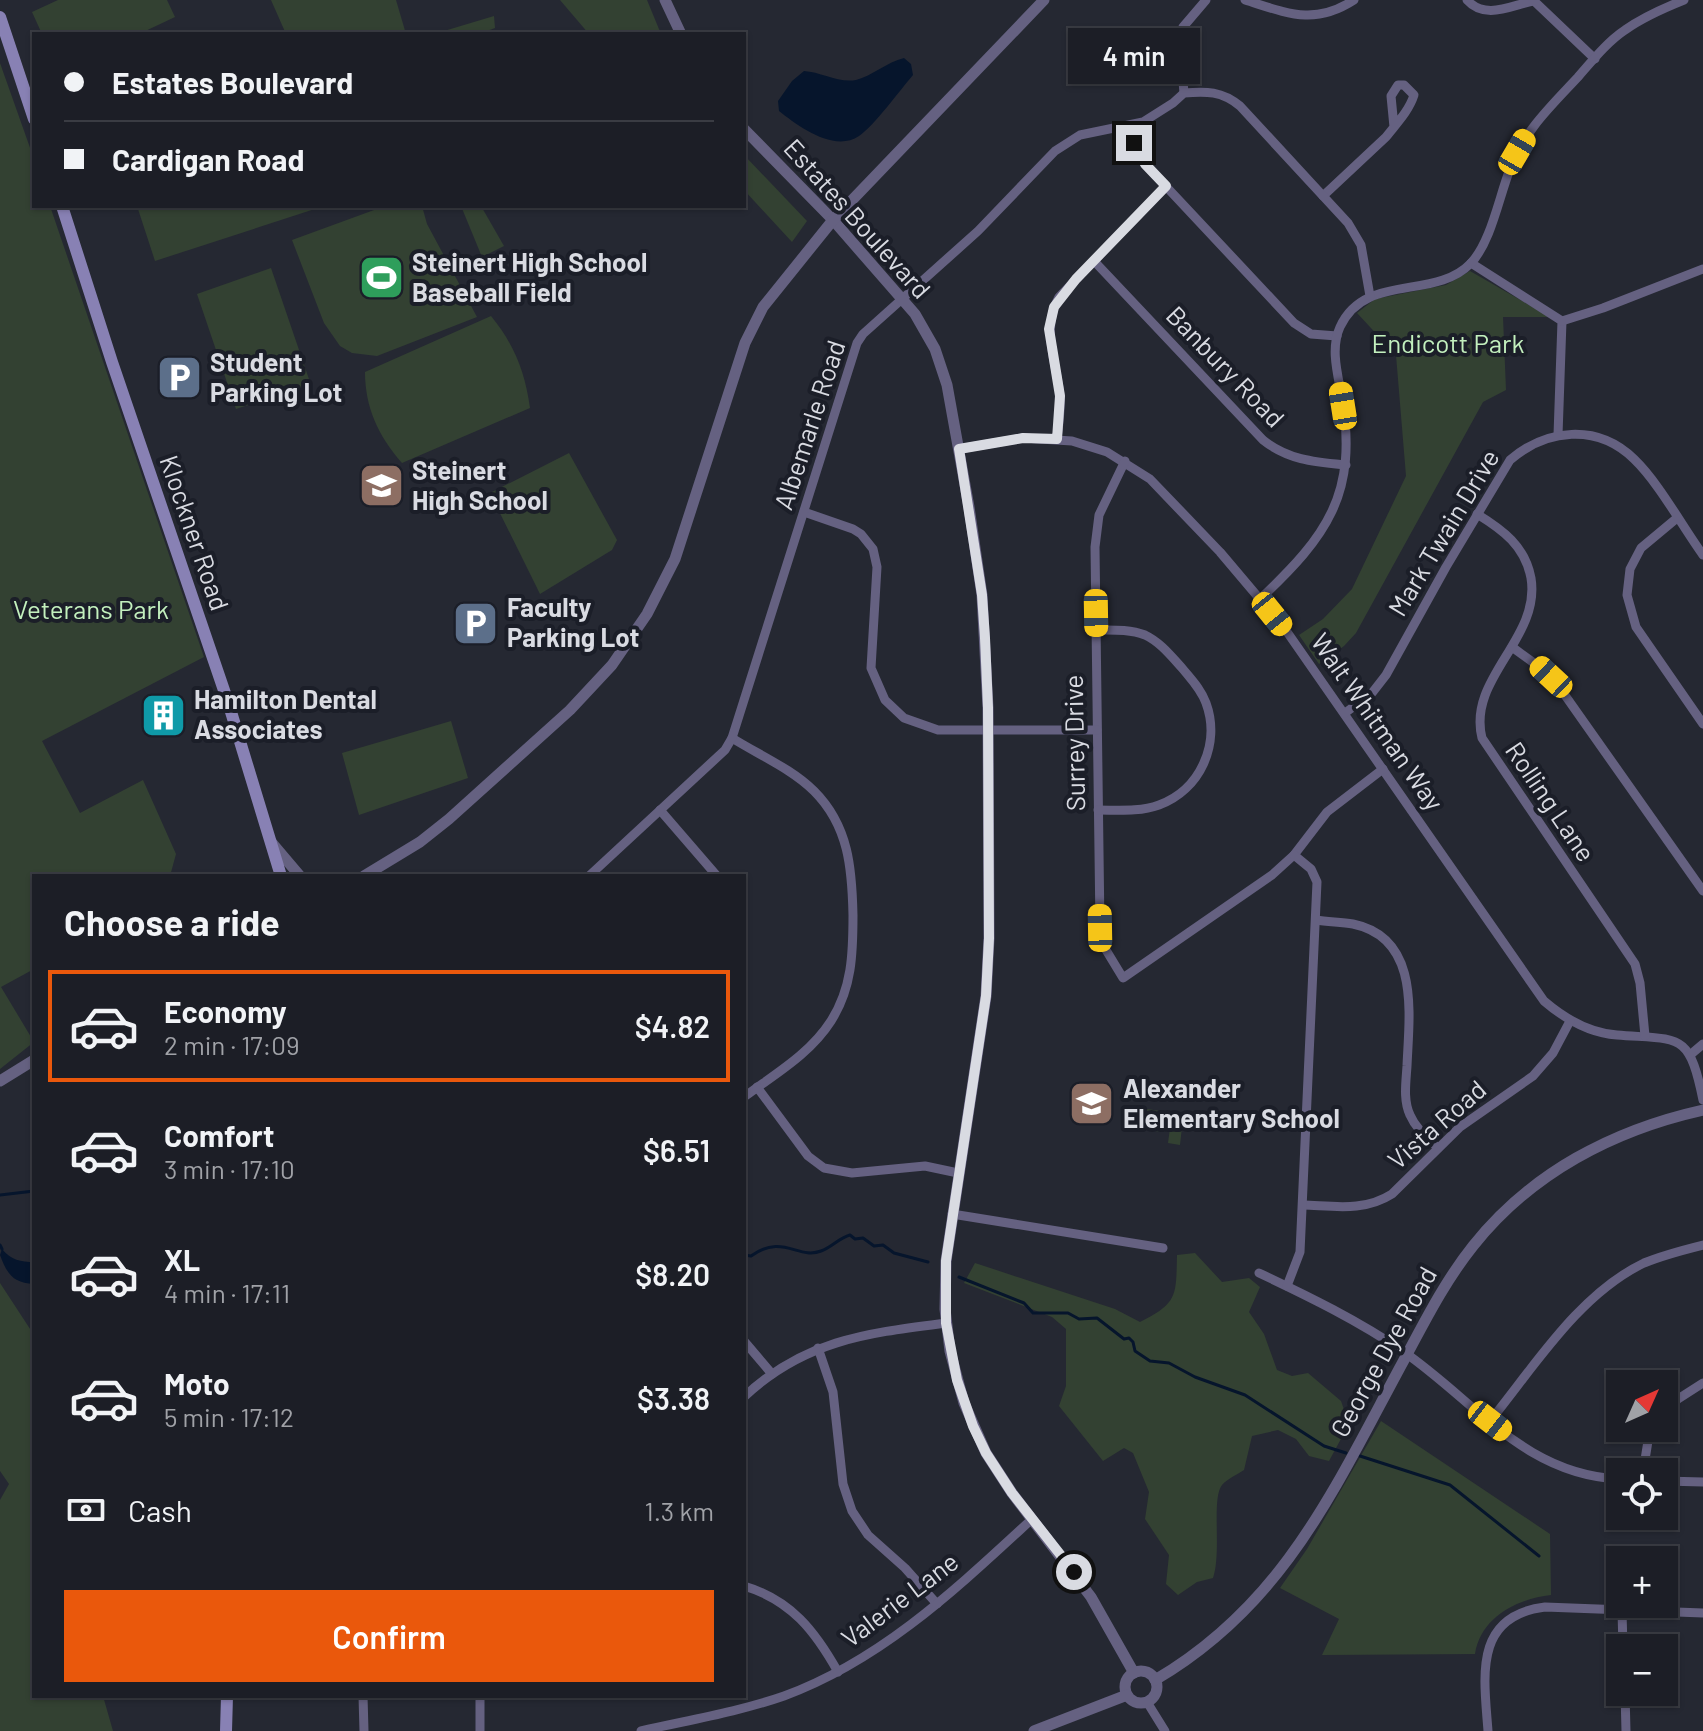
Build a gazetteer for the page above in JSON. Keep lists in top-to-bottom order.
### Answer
{
  "streets": {
    "main road": ["Klockner Road"],
    "street": [
      "Estates Boulevard",
      "Banbury Road",
      "Albemarle Road",
      "Mark Twain Drive",
      "Walt Whitman Way",
      "Surrey Drive",
      "Rolling Lane",
      "Vista Road",
      "George Dye Road",
      "Valerie Lane"
    ]
  },
  "crossings": [
    ["Estates Boulevard", "Albemarle Road"],
    ["Estates Boulevard", "Walt Whitman Way"],
    ["Estates Boulevard", "George Dye Road"],
    ["Estates Boulevard", "Valerie Lane"],
    ["Mark Twain Drive", "Walt Whitman Way"],
    ["Mark Twain Drive", "Rolling Lane"],
    ["Walt Whitman Way", "Surrey Drive"],
    ["Walt Whitman Way", "Rolling Lane"],
    ["Walt Whitman Way", "Vista Road"]
  ],
  "parks": ["Endicott Park", "Veterans Park"],
  "places": {
    "sports": ["Steinert High School Baseball Field"],
    "parking": ["Student Parking Lot", "Faculty Parking Lot"],
    "school or university": ["Steinert High School", "Alexander Elementary School"],
    "building": ["Hamilton Dental Associates"]
  },
  "north": "top right",
  "page": {
    "bubble": "4 min",
    "banner": ["Estates Boulevard", "Cardigan Road"],
    "heading": "Choose a ride",
    "list": [
      {
        "name": "Economy",
        "note": "2 min · 17:09",
        "value": "$4.82"
      },
      {
        "name": "Comfort",
        "note": "3 min · 17:10",
        "value": "$6.51"
      },
      {
        "name": "XL",
        "note": "4 min · 17:11",
        "value": "$8.20"
      },
      {
        "name": "Moto",
        "note": "5 min · 17:12",
        "value": "$3.38"
      }
    ],
    "map_buttons": ["+", "−"],
    "pay": ["Cash", "1.3 km"],
    "buttons": "Confirm"
  }
}
